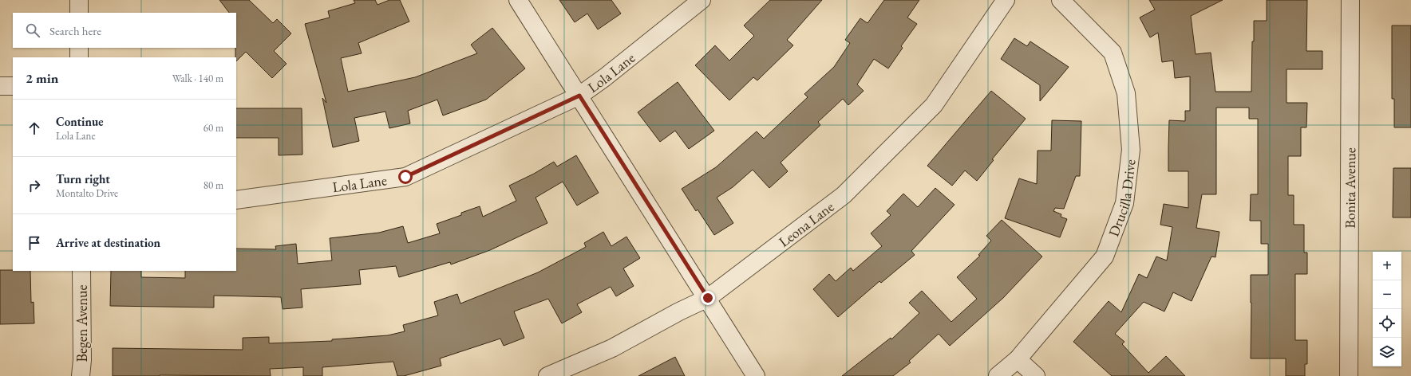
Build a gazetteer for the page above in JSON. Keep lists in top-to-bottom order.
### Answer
{
  "streets": {
    "street": [
      "Lola Lane",
      "Bonita Avenue",
      "Drucilla Drive",
      "Leona Lane",
      "Begen Avenue"
    ]
  },
  "page": {
    "search": "Search here",
    "heading": ["2 min", "Walk · 140 m"],
    "list": [
      ["Continue", "Lola Lane", "60 m"],
      ["Turn right", "Montalto Drive", "80 m"],
      "Arrive at destination"
    ],
    "map_buttons": ["+", "−"]
  }
}
